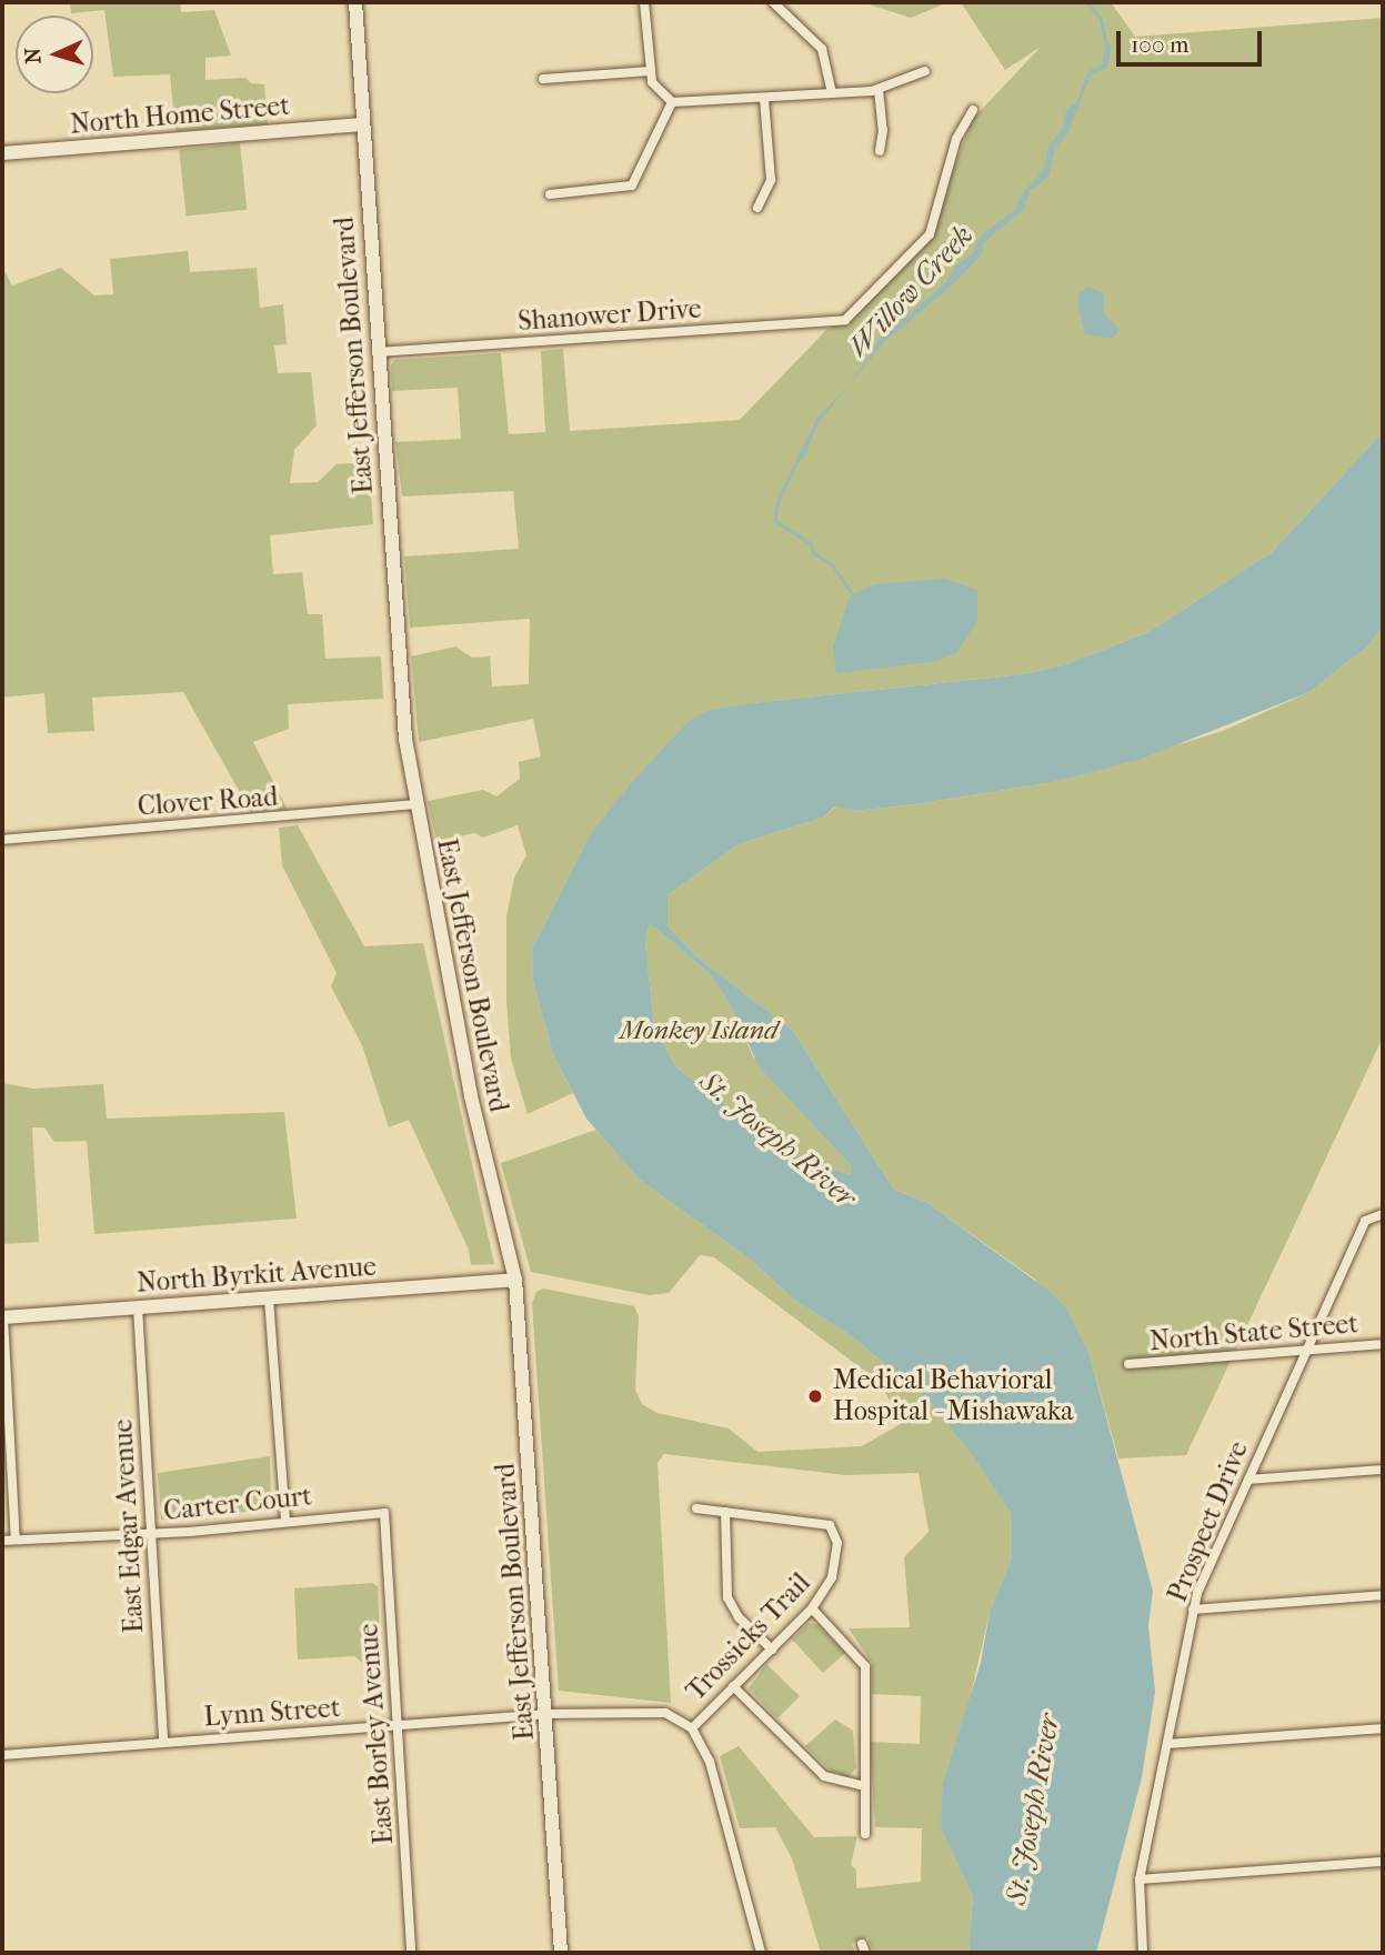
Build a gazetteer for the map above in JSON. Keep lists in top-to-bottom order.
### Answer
{
  "streets": {
    "street": [
      "North Home Street",
      "Shanower Drive",
      "East Jefferson Boulevard",
      "Clover Road",
      "North Byrkit Avenue",
      "North State Street",
      "Carter Court",
      "Prospect Drive",
      "East Edgar Avenue",
      "Trossicks Trail",
      "Lynn Street",
      "East Borley Avenue"
    ]
  },
  "crossings": [
    ["North Home Street", "East Jefferson Boulevard"],
    ["Shanower Drive", "East Jefferson Boulevard"],
    ["East Jefferson Boulevard", "Clover Road"],
    ["East Jefferson Boulevard", "North Byrkit Avenue"],
    ["East Jefferson Boulevard", "Lynn Street"],
    ["North Byrkit Avenue", "East Edgar Avenue"],
    ["North State Street", "Prospect Drive"],
    ["Carter Court", "East Edgar Avenue"],
    ["Carter Court", "East Borley Avenue"],
    ["East Edgar Avenue", "Lynn Street"],
    ["Trossicks Trail", "Lynn Street"],
    ["Lynn Street", "East Borley Avenue"]
  ],
  "water": ["Willow Creek", "St. Joseph River"],
  "parks": ["Monkey Island"],
  "places": ["Medical Behavioral Hospital - Mishawaka"],
  "scale_bar": "100 m",
  "north": "left"
}
